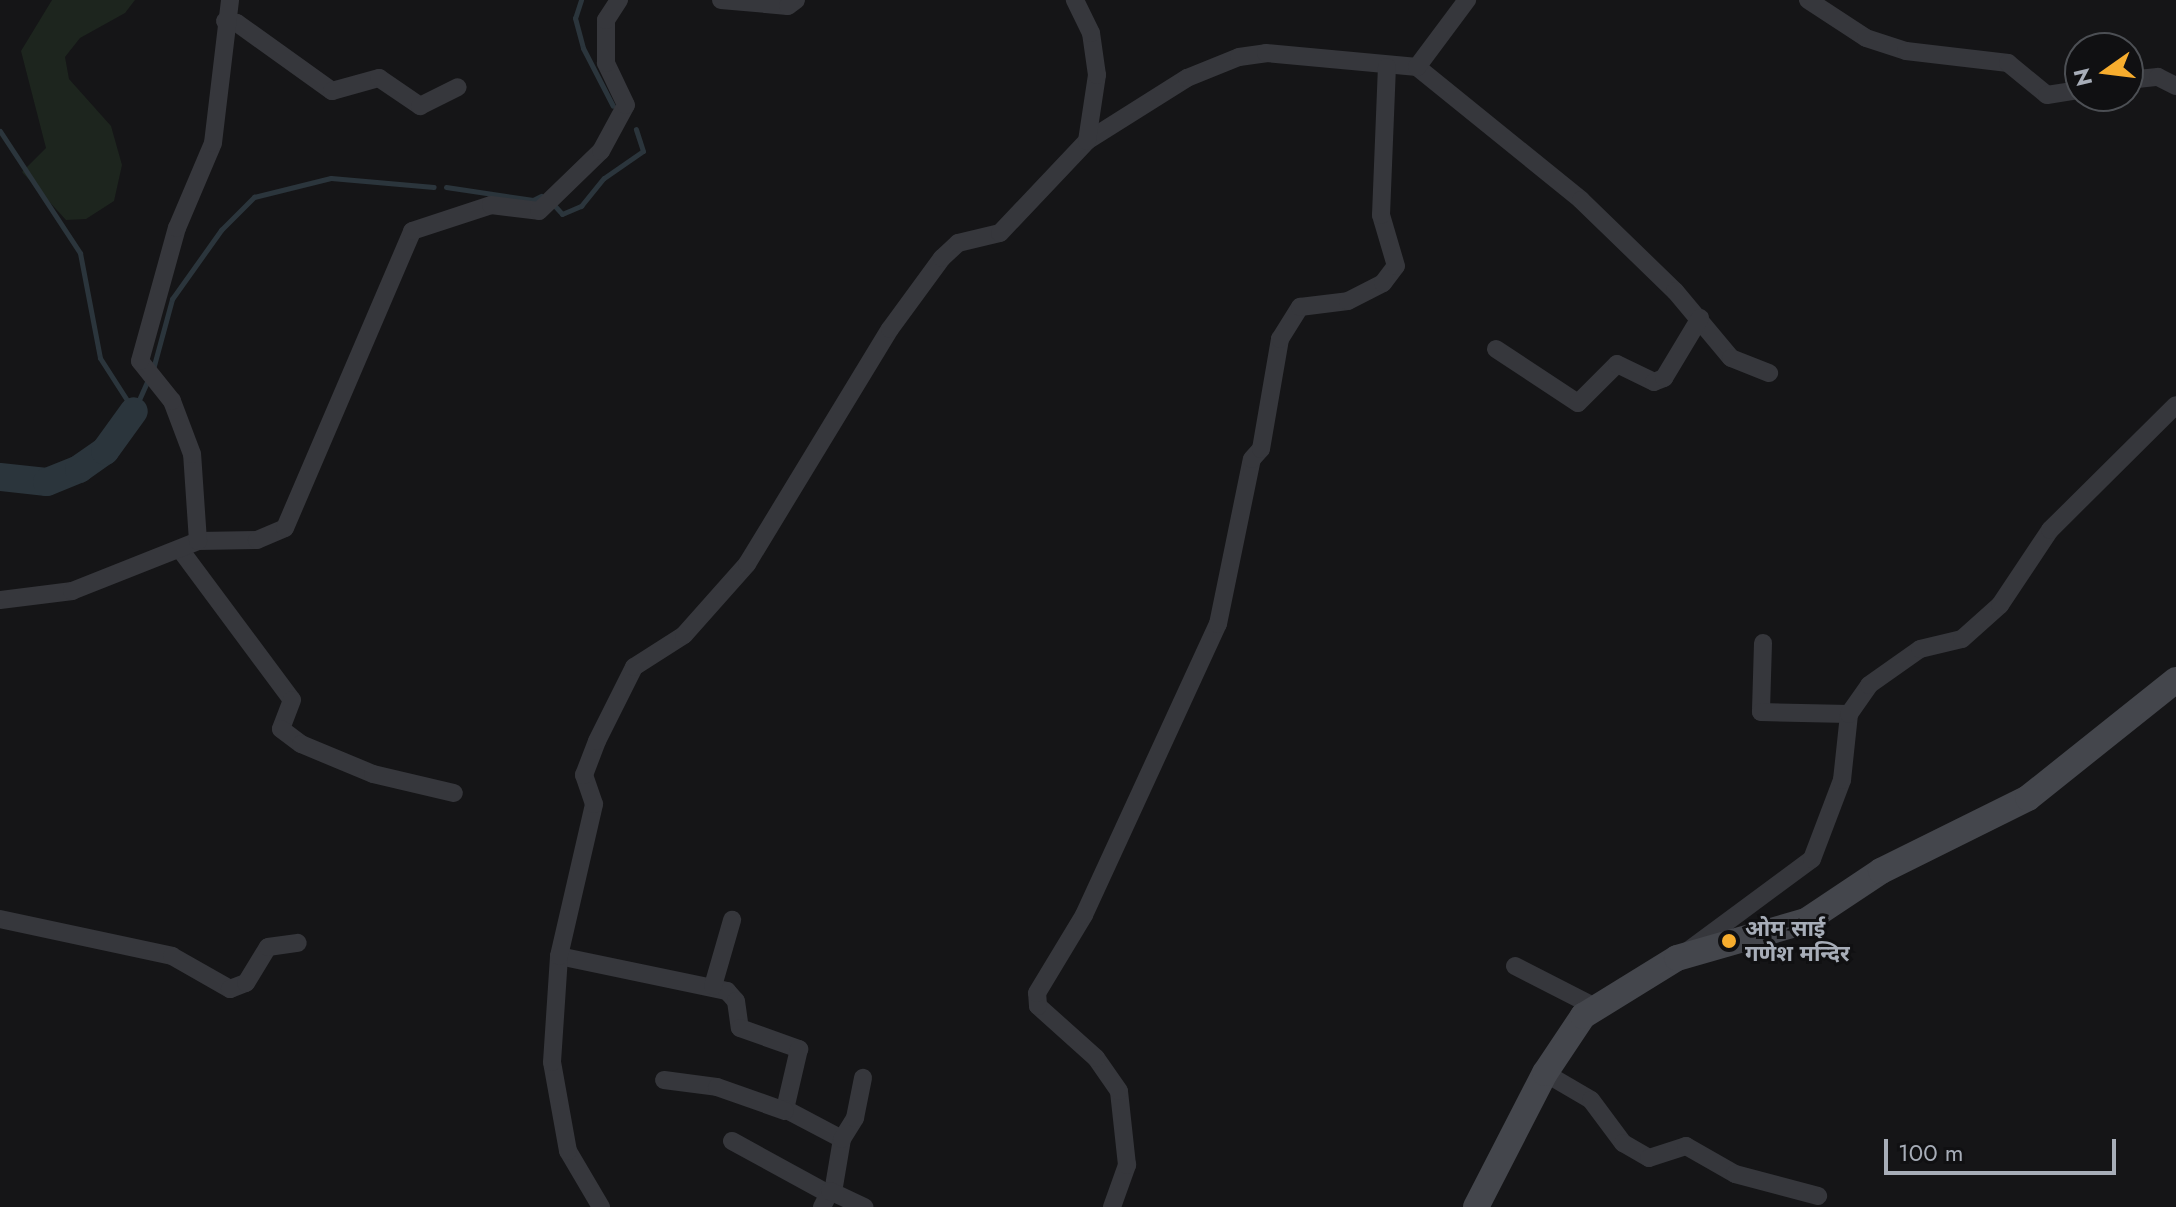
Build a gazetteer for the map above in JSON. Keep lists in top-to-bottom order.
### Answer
{
  "places": ["ओम साई गणेश मन्दिर"],
  "scale_bar": "100 m",
  "north": "left"
}
